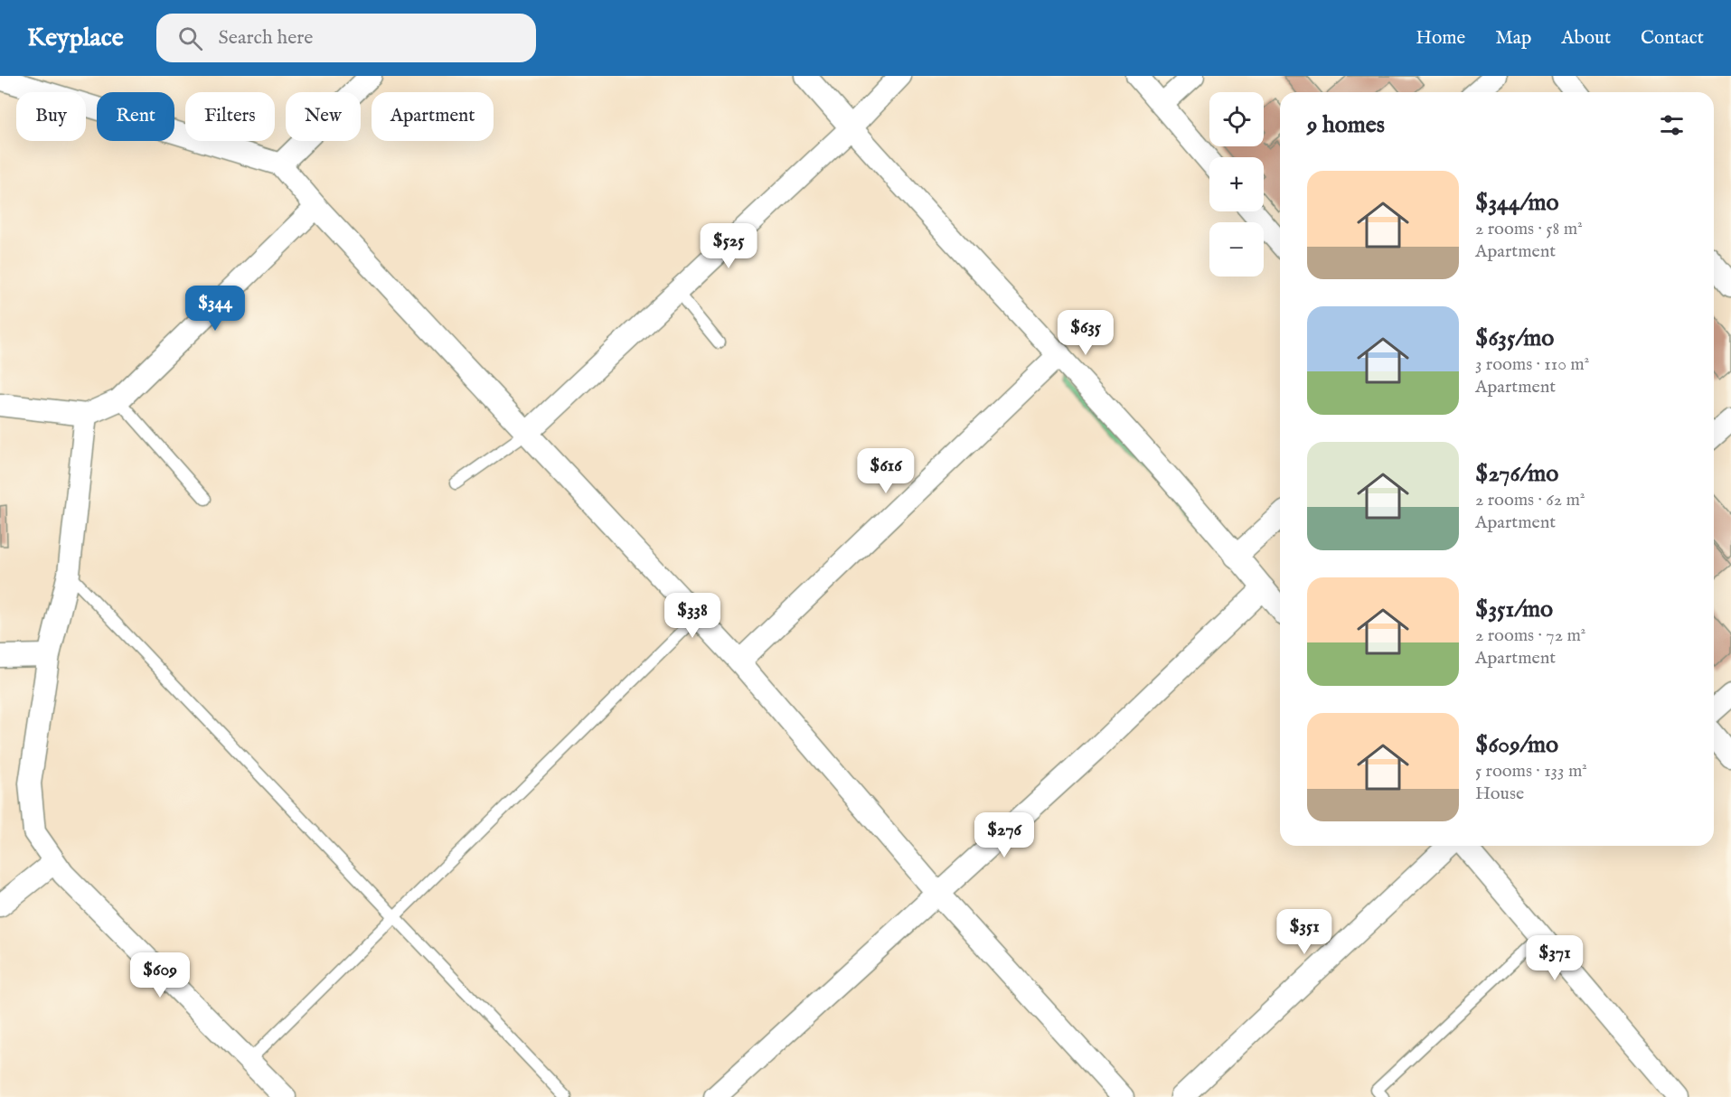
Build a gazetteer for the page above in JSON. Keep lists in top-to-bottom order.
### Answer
{
  "page": {
    "header": "Keyplace",
    "search": "Search here",
    "nav": [
      "Home",
      "Map",
      "About",
      "Contact"
    ],
    "map_buttons": ["+", "−"],
    "chip": [
      "Buy",
      "Rent",
      "Filters",
      "New",
      "Apartment"
    ],
    "heading": "9 homes",
    "list": [
      {
        "name": "$344/mo",
        "note": "2 rooms · 58 m² · Apartment"
      },
      {
        "name": "$635/mo",
        "note": "3 rooms · 110 m² · Apartment"
      },
      {
        "name": "$276/mo",
        "note": "2 rooms · 62 m² · Apartment"
      },
      {
        "name": "$351/mo",
        "note": "2 rooms · 72 m² · Apartment"
      },
      {
        "name": "$609/mo",
        "note": "5 rooms · 133 m² · House"
      }
    ],
    "price": [
      "$525",
      "$344",
      "$635",
      "$616",
      "$338",
      "$276",
      "$351",
      "$371",
      "$609"
    ]
  }
}
